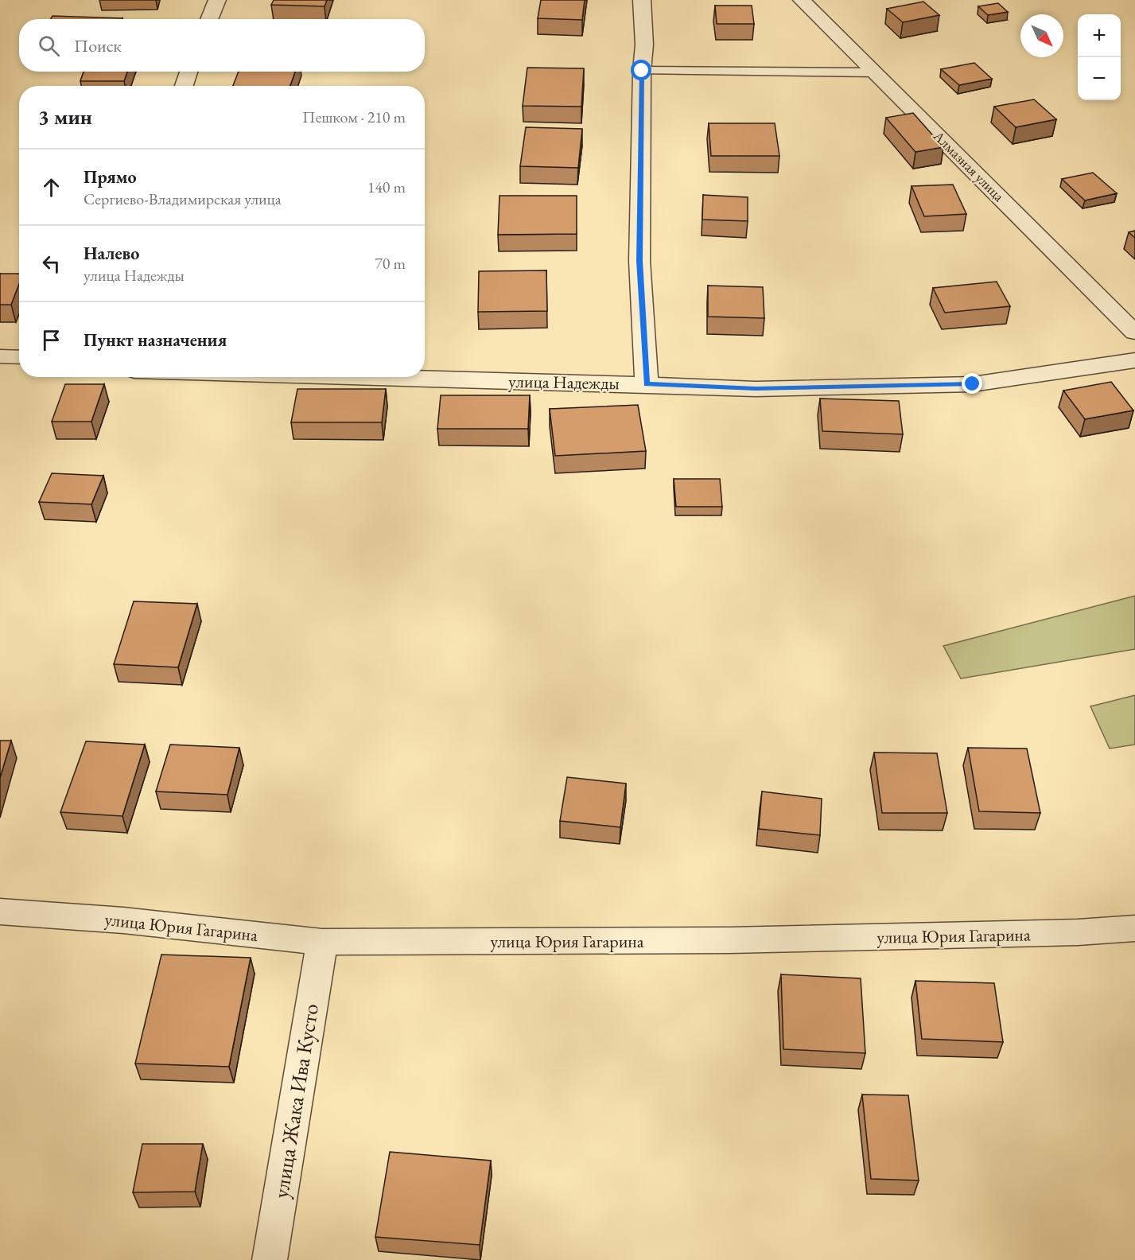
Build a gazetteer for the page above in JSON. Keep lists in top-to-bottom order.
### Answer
{
  "streets": {
    "street": [
      "Алмазная улица",
      "улица Надежды",
      "улица Юрия Гагарина",
      "улица Жака Ива Кусто"
    ]
  },
  "crossings": [
    ["улица Юрия Гагарина", "улица Жака Ива Кусто"]
  ],
  "north": "bottom right",
  "page": {
    "map_buttons": ["+", "−"],
    "search": "Поиск",
    "heading": ["3 мин", "Пешком · 210 m"],
    "list": [
      ["Прямо", "Сергиево-Владимирская улица", "140 m"],
      ["Налево", "улица Надежды", "70 m"],
      "Пункт назначения"
    ]
  }
}
